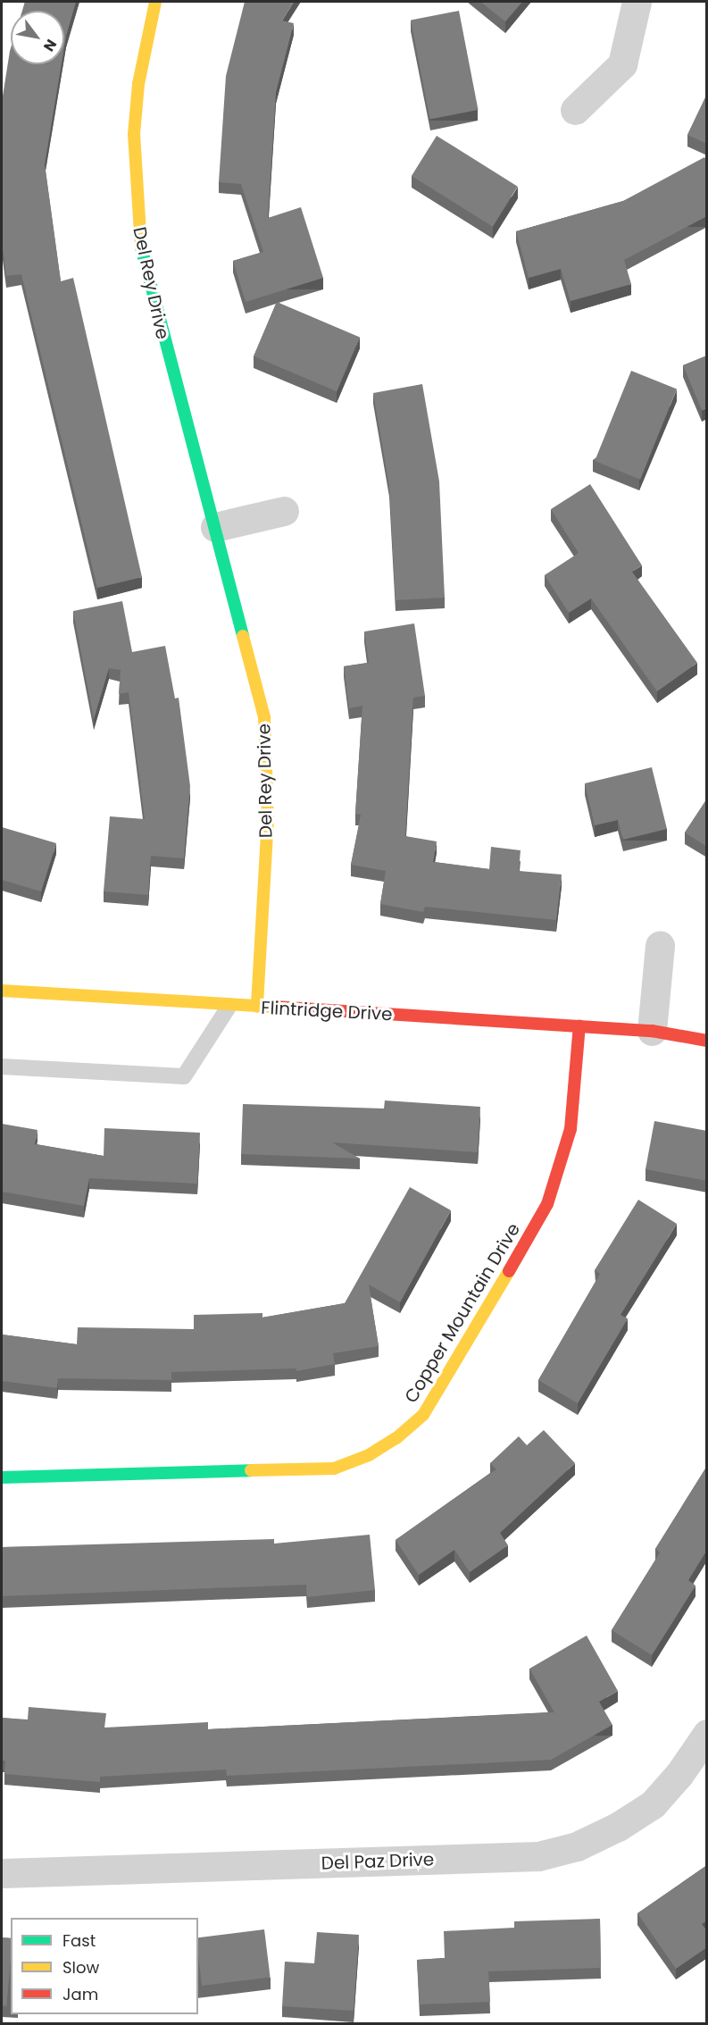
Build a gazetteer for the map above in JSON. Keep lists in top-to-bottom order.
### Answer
{
  "streets": {
    "street": [
      "Del Rey Drive",
      "Flintridge Drive",
      "Copper Mountain Drive",
      "Del Paz Drive"
    ]
  },
  "crossings": [
    ["Del Rey Drive", "Flintridge Drive"],
    ["Flintridge Drive", "Copper Mountain Drive"]
  ],
  "legend": ["Fast", "Slow", "Jam"],
  "north": "bottom right"
}
